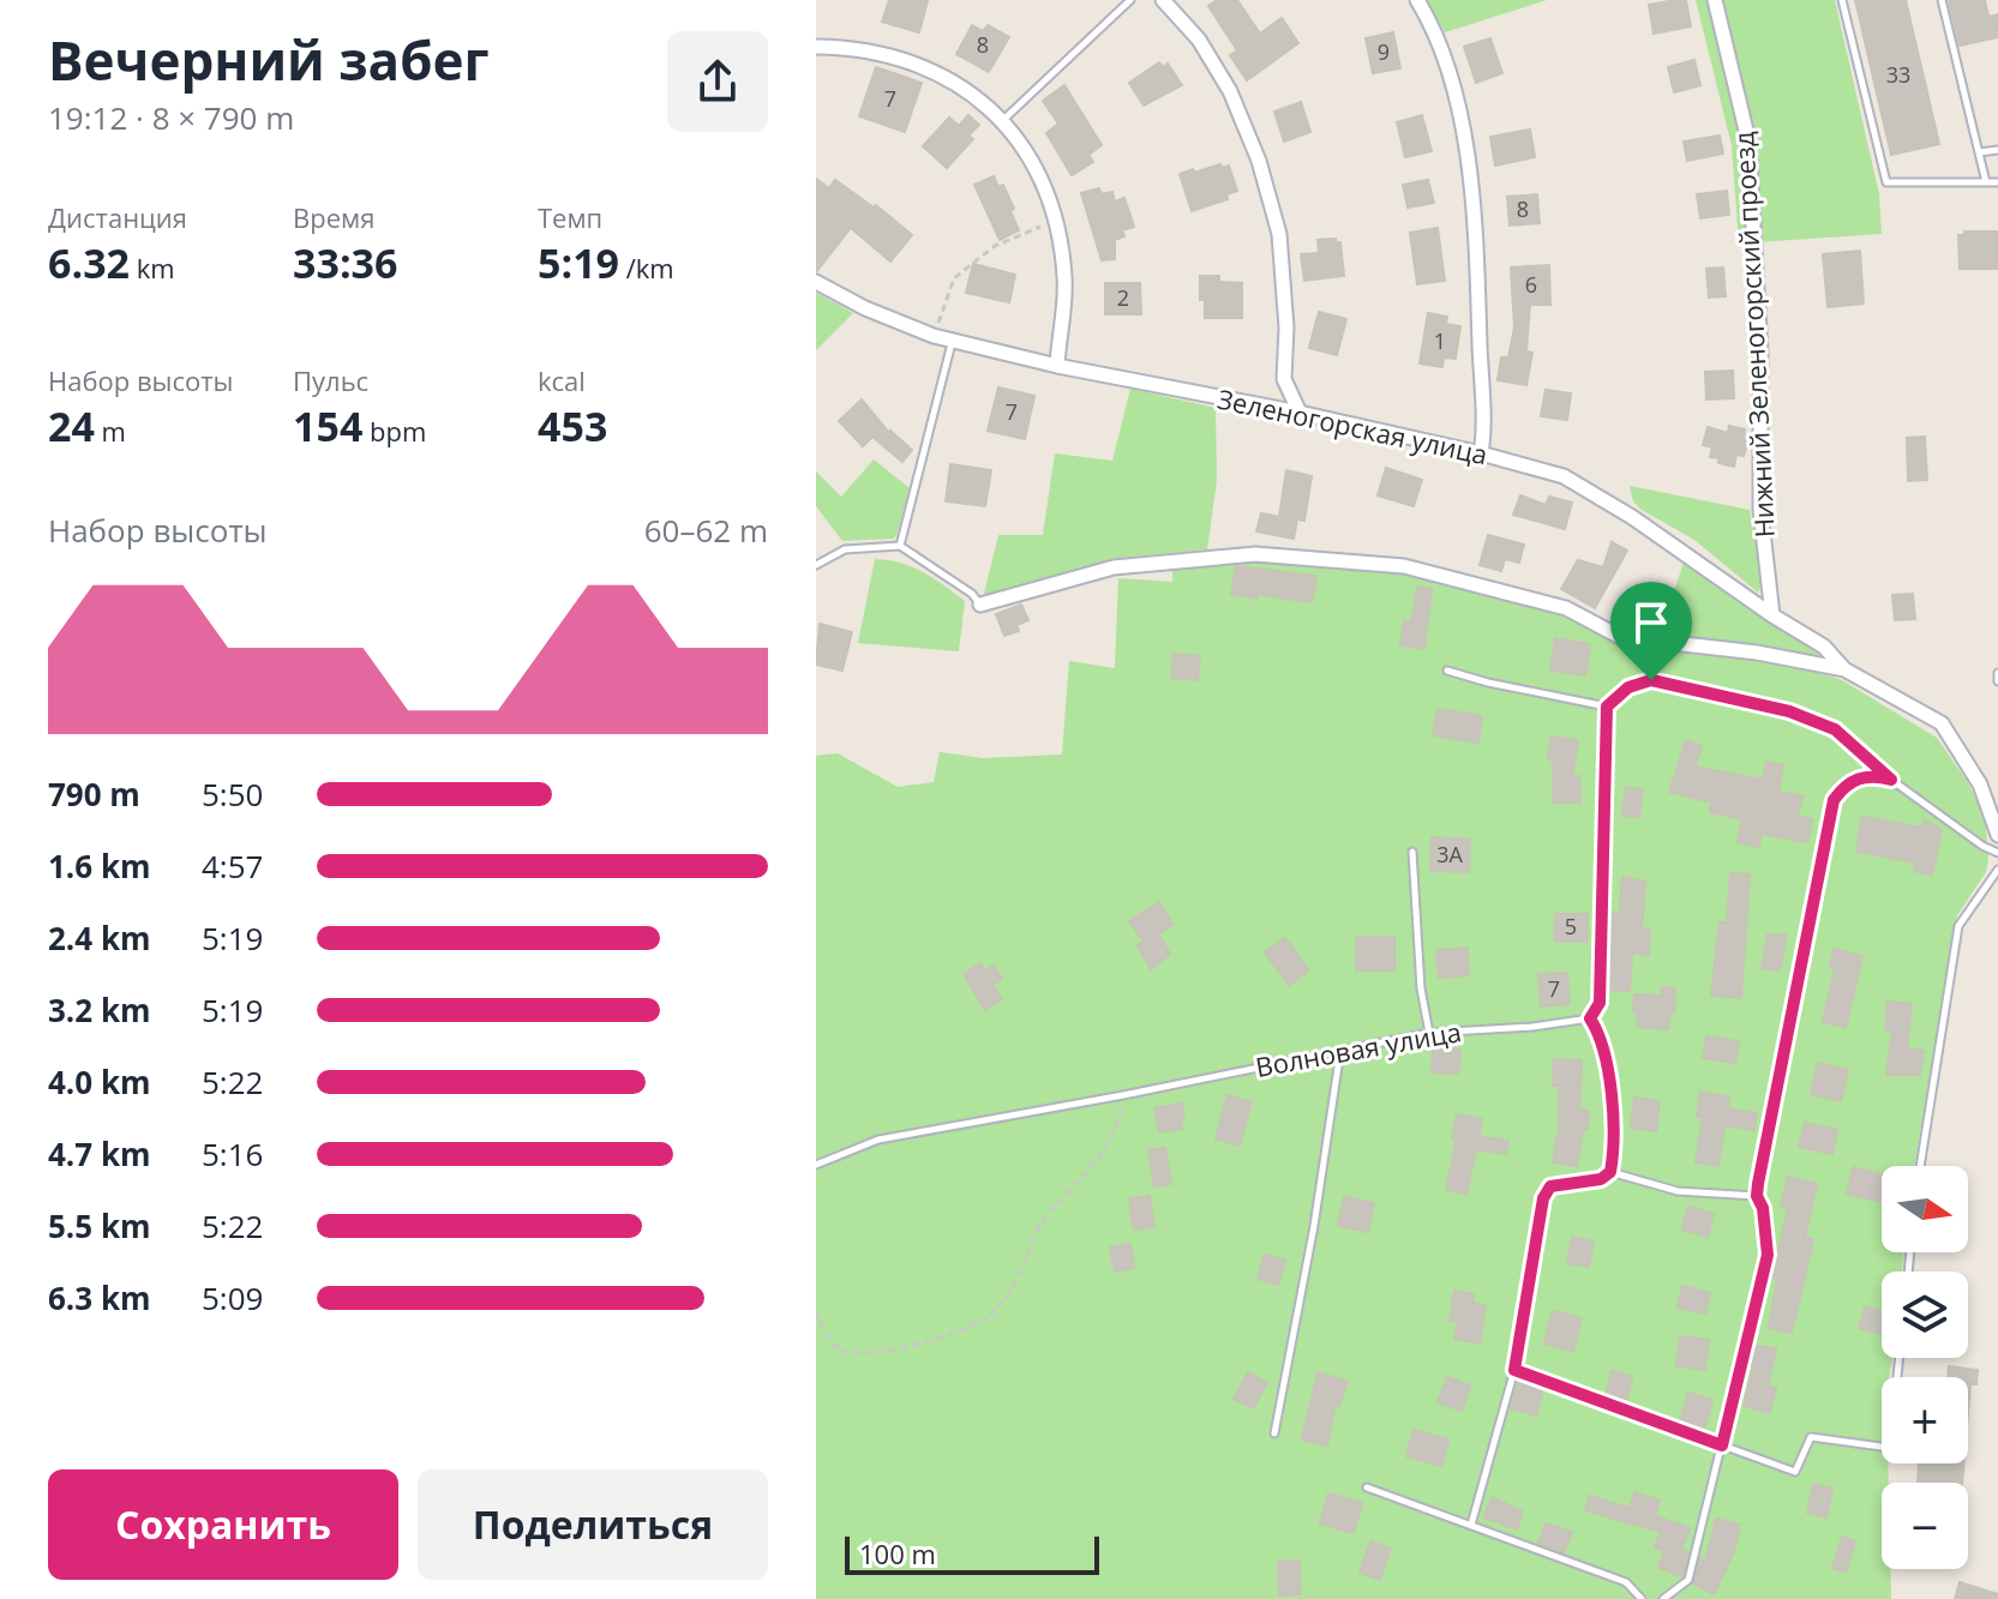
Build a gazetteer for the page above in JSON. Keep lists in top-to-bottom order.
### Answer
{
  "streets": {
    "street": ["Нижний Зеленогорский проезд", "Зеленогорская улица"],
    "lane": ["Волновая улица"]
  },
  "crossings": [
    ["Нижний Зеленогорский проезд", "Зеленогорская улица"]
  ],
  "house_numbers": [
    "8",
    "9",
    "33",
    "7",
    "8",
    "6",
    "2",
    "1",
    "7",
    "3А",
    "5",
    "7"
  ],
  "scale_bar": "100 m",
  "north": "right",
  "page": {
    "heading": ["Вечерний забег", "19:12 · 8 × 790 m"],
    "stats": [
      ["Дистанция", "6.32 km"],
      ["Время", "33:36"],
      ["Темп", "5:19 /km"],
      ["Набор высоты", "24 m"],
      ["Пульс", "154 bpm"],
      ["kcal", "453"]
    ],
    "chart": ["Набор высоты", "60–62 m"],
    "list": [
      {
        "name": "790 m",
        "note": "5:50"
      },
      {
        "name": "1.6 km",
        "note": "4:57"
      },
      {
        "name": "2.4 km",
        "note": "5:19"
      },
      {
        "name": "3.2 km",
        "note": "5:19"
      },
      {
        "name": "4.0 km",
        "note": "5:22"
      },
      {
        "name": "4.7 km",
        "note": "5:16"
      },
      {
        "name": "5.5 km",
        "note": "5:22"
      },
      {
        "name": "6.3 km",
        "note": "5:09"
      }
    ],
    "map_buttons": ["+", "−"],
    "buttons": ["Сохранить", "Поделиться"],
    "scale": "100 m"
  }
}
